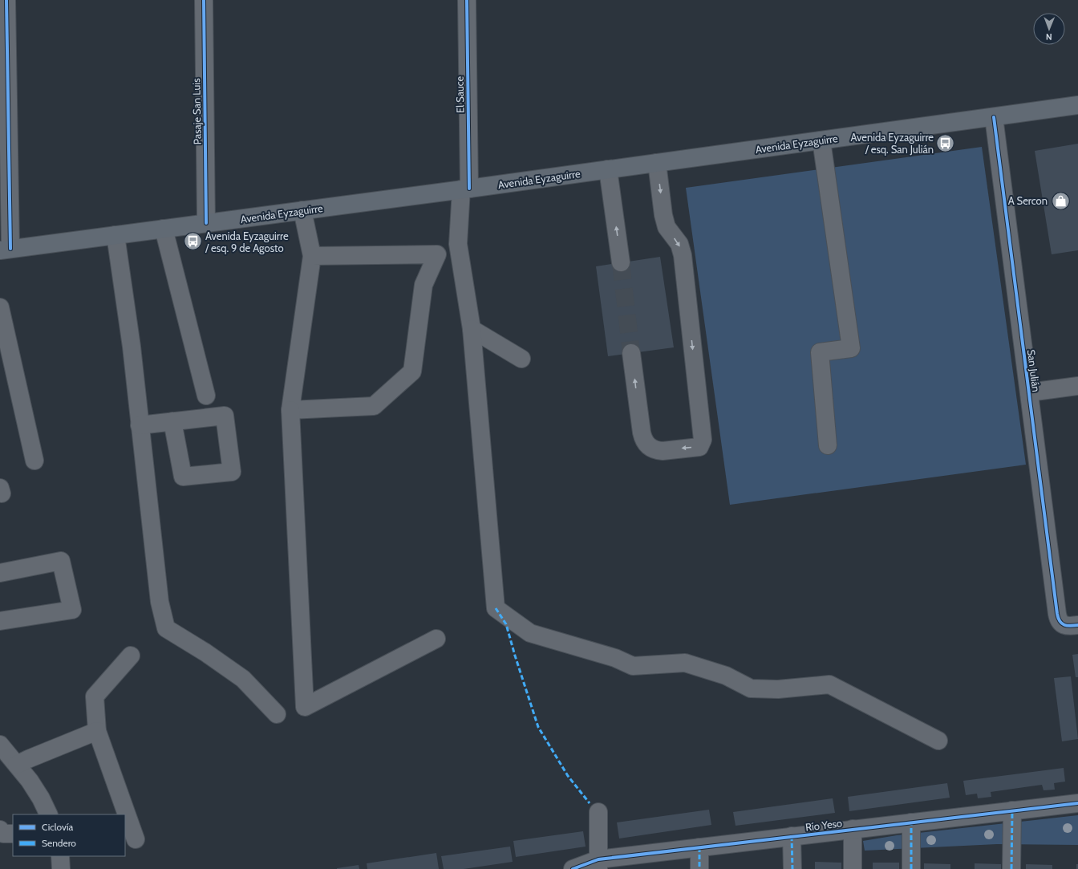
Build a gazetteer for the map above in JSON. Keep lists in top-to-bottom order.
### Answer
{
  "streets": {
    "main road": ["Avenida Eyzaguirre"],
    "street": [
      "El Sauce",
      "Pasaje San Luis",
      "San Julián",
      "Río Yeso"
    ]
  },
  "crossings": [
    ["El Sauce", "Avenida Eyzaguirre"],
    ["Pasaje San Luis", "Avenida Eyzaguirre"],
    ["Avenida Eyzaguirre", "San Julián"]
  ],
  "places": {
    "bus stop": ["Avenida Eyzaguirre / esq. San Julián", "Avenida Eyzaguirre / esq. 9 de Agosto"],
    "shop": ["A Sercon"]
  },
  "legend": ["Ciclovía", "Sendero"],
  "north": "bottom"
}
